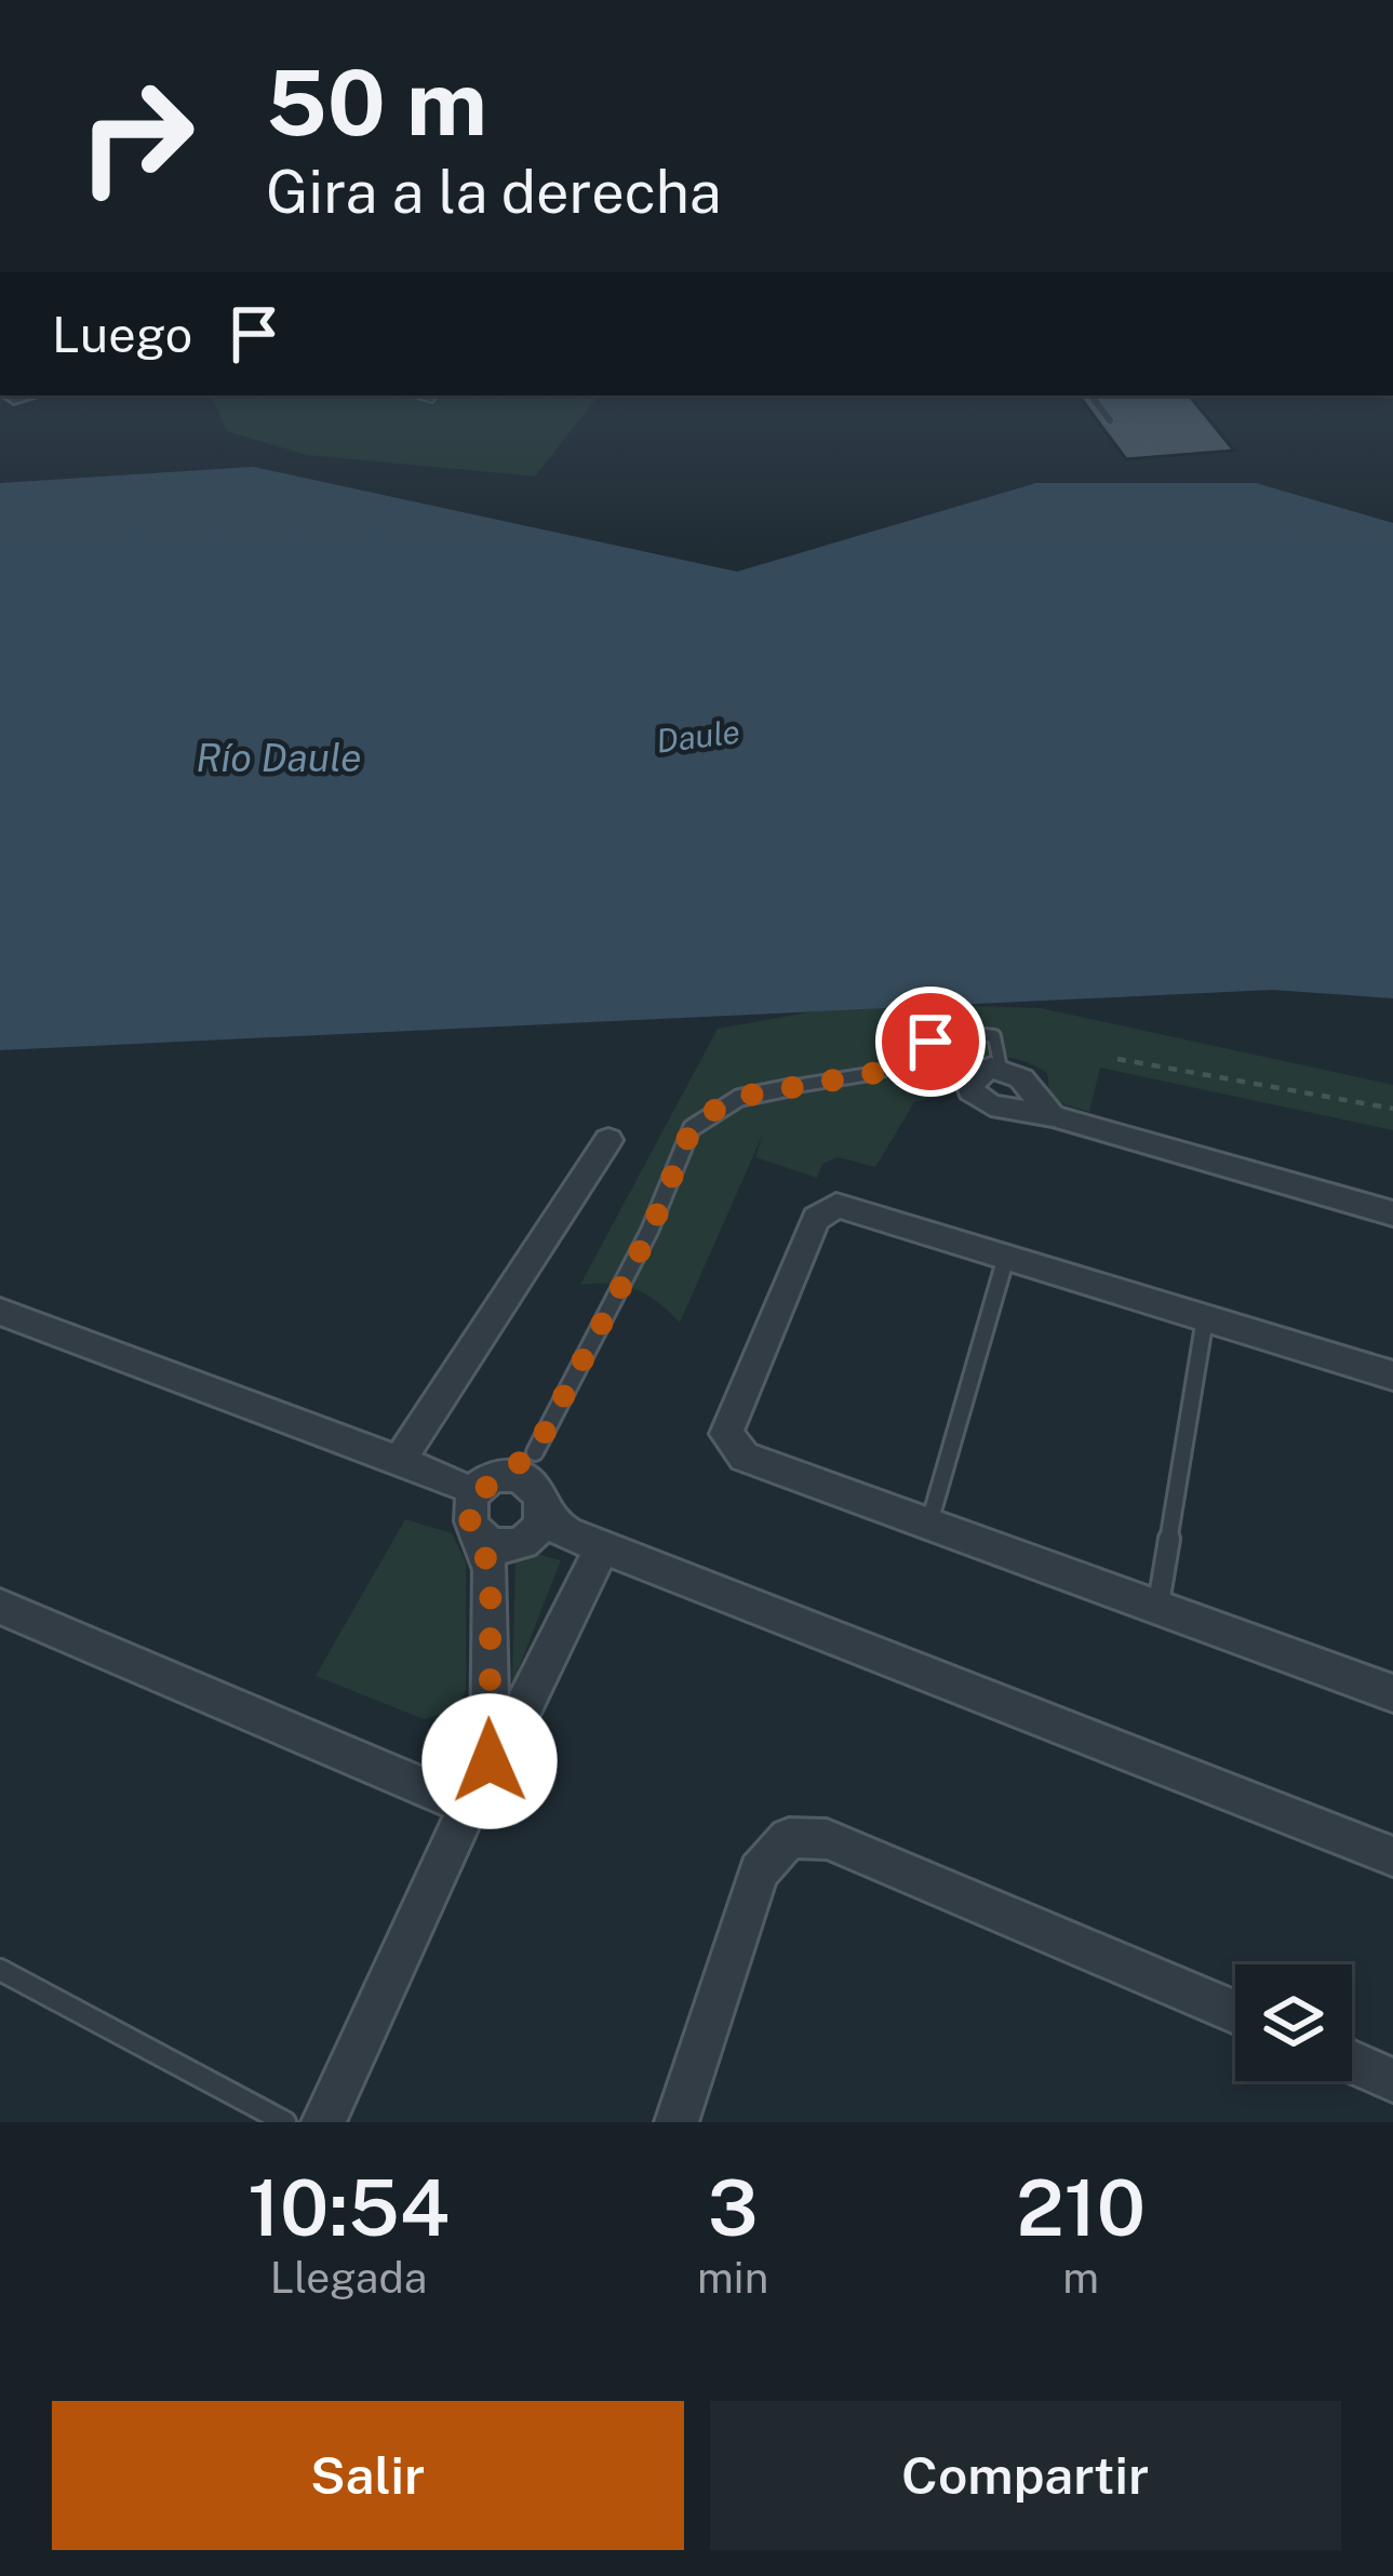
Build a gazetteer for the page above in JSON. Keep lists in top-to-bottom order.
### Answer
{
  "water": ["Daule", "Río Daule"],
  "page": {
    "turn": ["50 m", "Gira a la derecha"],
    "then": "Luego",
    "eta": [
      "10:54",
      "Llegada",
      "3",
      "min",
      "210",
      "m"
    ],
    "buttons": ["Salir", "Compartir"]
  }
}
